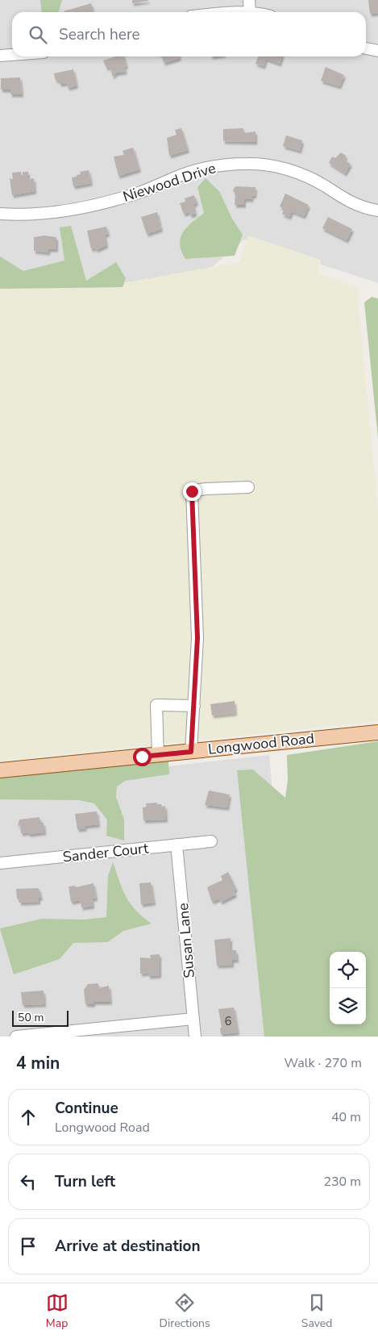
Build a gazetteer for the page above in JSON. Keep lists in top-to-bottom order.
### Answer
{
  "streets": {
    "main road": ["Longwood Road"],
    "street": ["Niewood Drive", "Sander Court", "Susan Lane"]
  },
  "crossings": [
    ["Sander Court", "Susan Lane"]
  ],
  "house_numbers": ["6"],
  "scale_bar": "50 m",
  "page": {
    "search": "Search here",
    "scale": "50 m",
    "heading": ["4 min", "Walk · 270 m"],
    "list": [
      ["Continue", "Longwood Road", "40 m"],
      ["Turn left", "230 m"],
      "Arrive at destination"
    ],
    "nav": ["Map", "Directions", "Saved"]
  }
}
